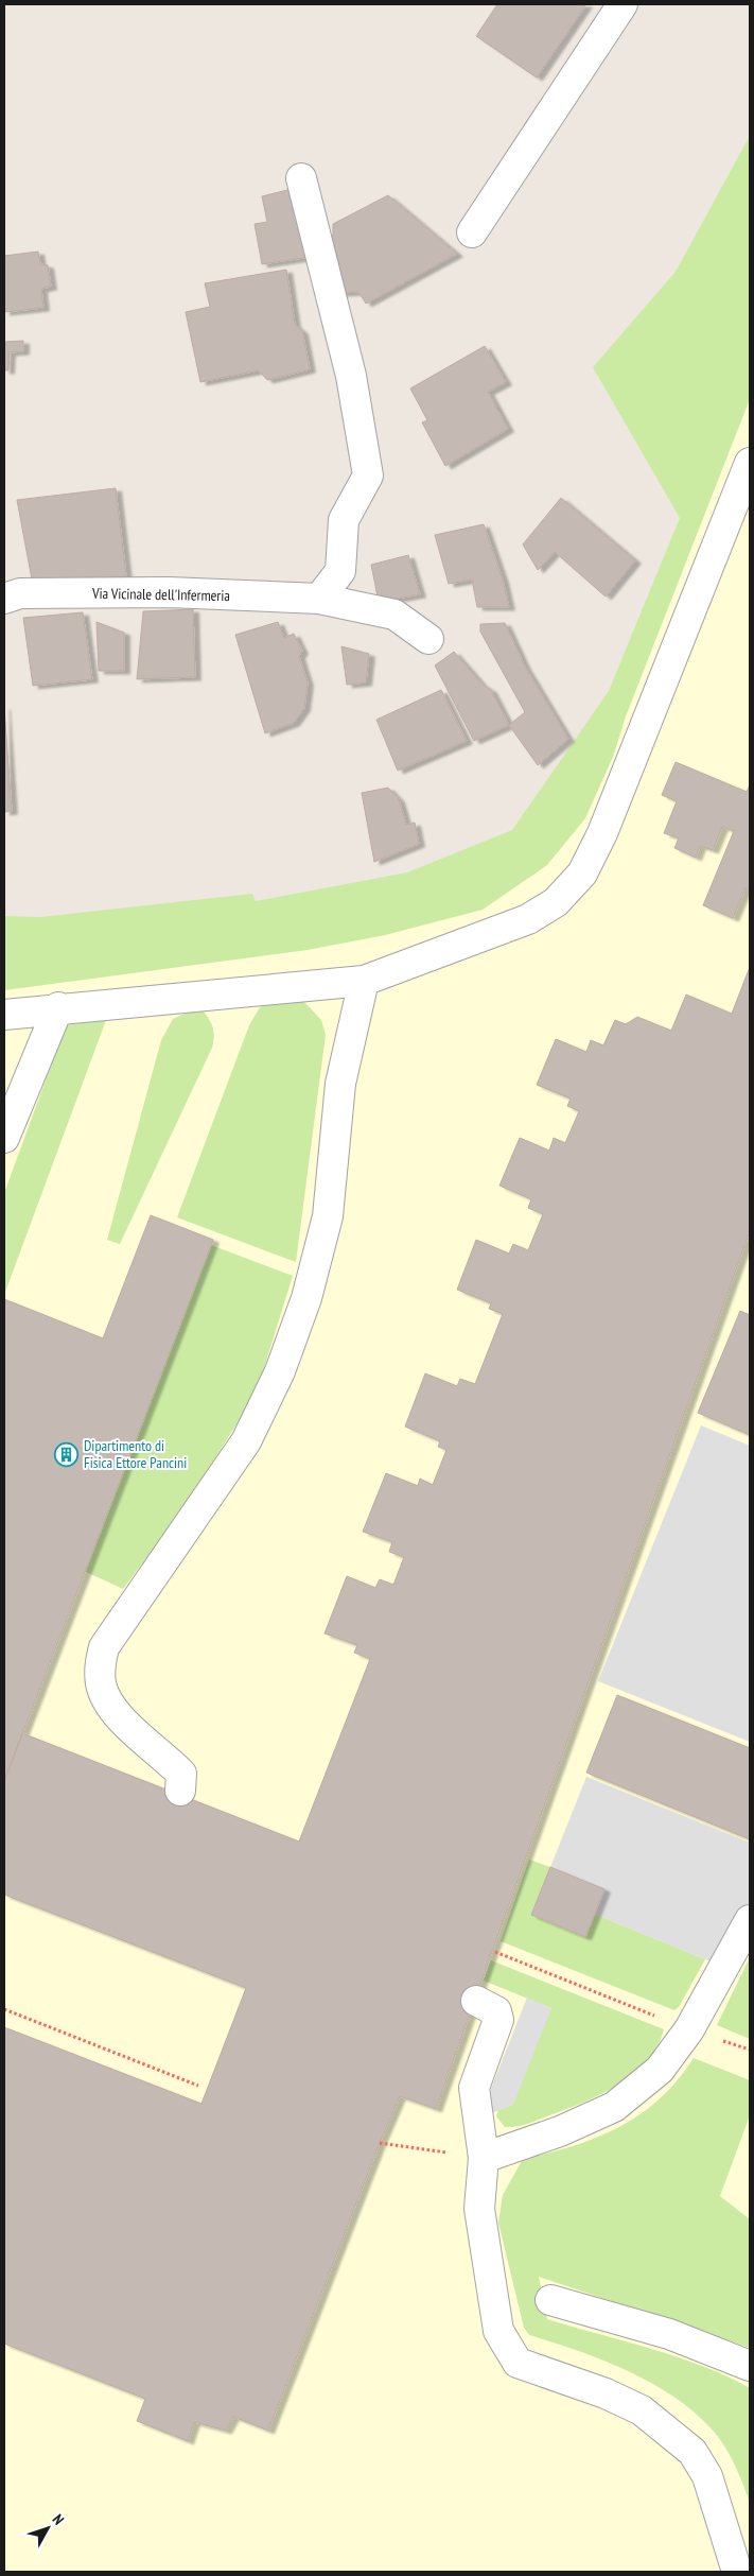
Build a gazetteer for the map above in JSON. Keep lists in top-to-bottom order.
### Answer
{
  "streets": {
    "street": ["Via Vicinale dell'Infermeria"]
  },
  "places": {
    "building": ["Dipartimento di Fisica Ettore Pancini"]
  },
  "north": "top right"
}
